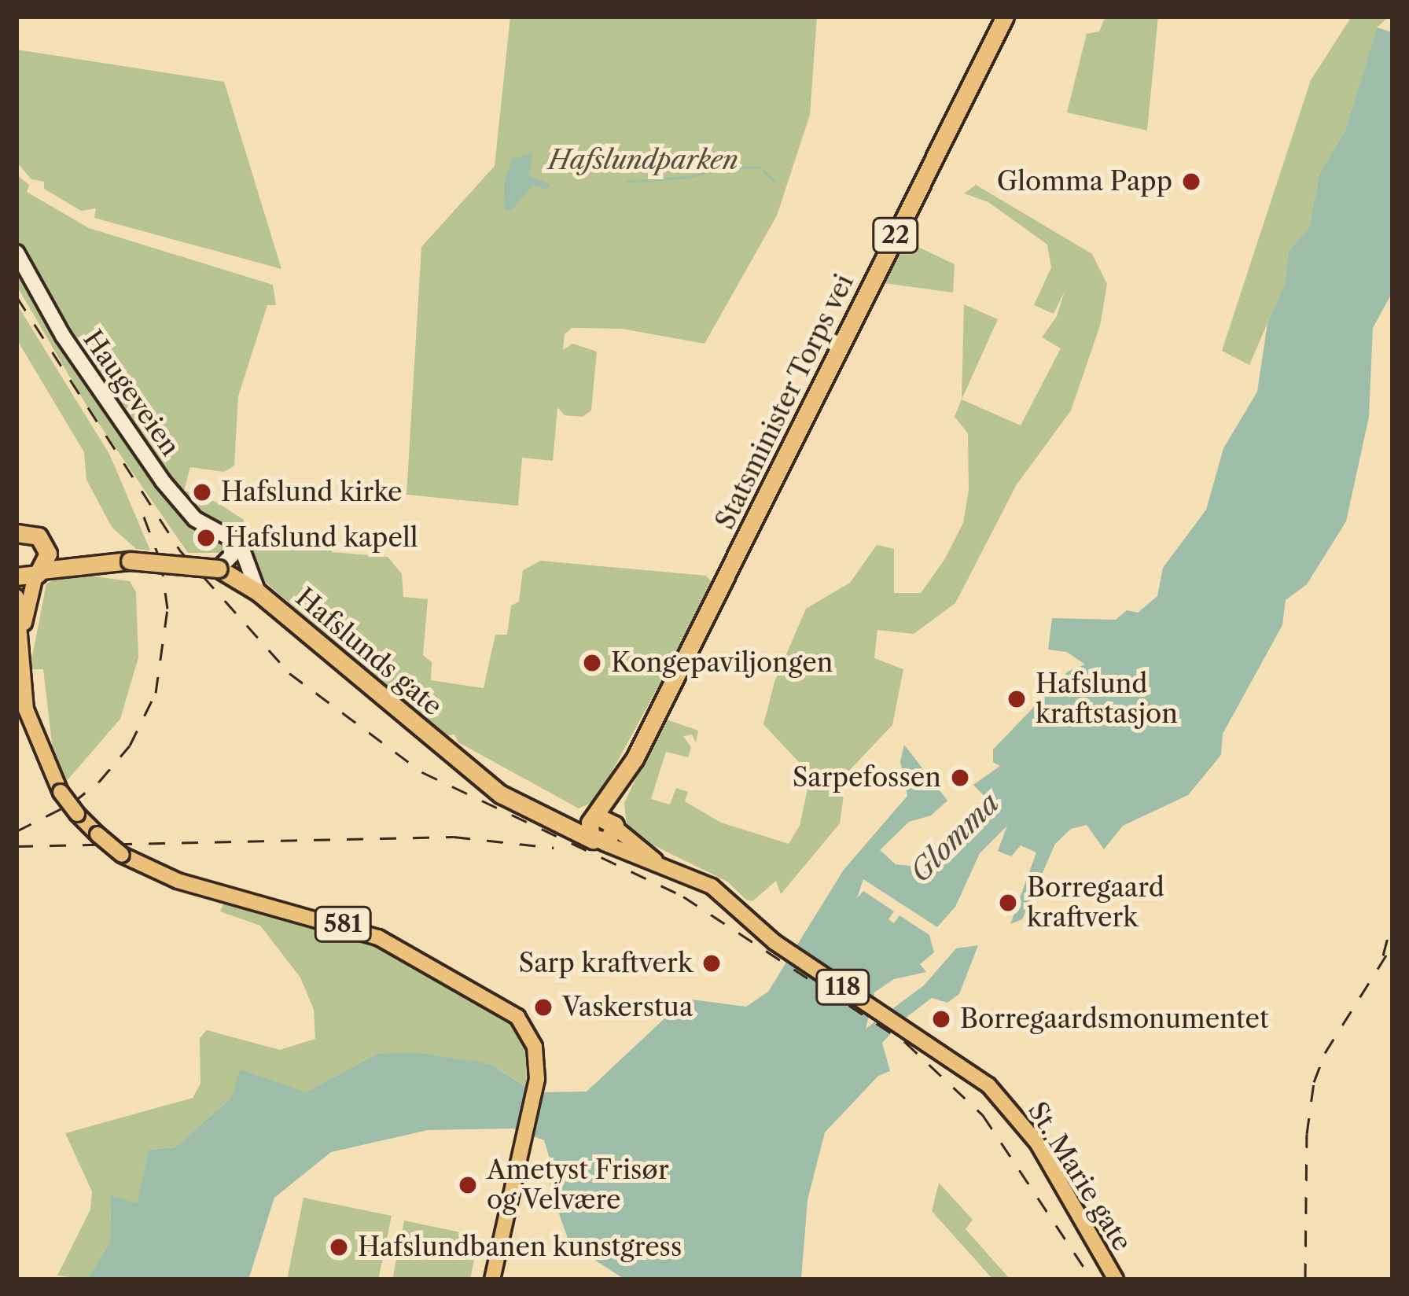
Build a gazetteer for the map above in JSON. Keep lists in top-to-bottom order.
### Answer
{
  "streets": {
    "highway": ["22", "Statsminister Torps vei", "Hafslunds gate"],
    "main road": [
      "Haugeveien",
      "581",
      "118",
      "St. Marie gate"
    ]
  },
  "crossings": [
    ["22", "Statsminister Torps vei"],
    ["22", "Hafslunds gate"],
    ["22", "118"],
    ["Haugeveien", "Hafslunds gate"],
    ["Statsminister Torps vei", "Hafslunds gate"],
    ["Statsminister Torps vei", "118"],
    ["Hafslunds gate", "118"],
    ["118", "St. Marie gate"]
  ],
  "water": ["Glomma"],
  "parks": ["Hafslundparken"],
  "places": [
    "Glomma Papp",
    "Hafslund kirke",
    "Hafslund kapell",
    "Kongepaviljongen",
    "Hafslund kraftstasjon",
    "Sarpefossen",
    "Borregaard kraftverk",
    "Sarp kraftverk",
    "Vaskerstua",
    "Borregaardsmonumentet",
    "Ametyst Frisør og Velvære",
    "Hafslundbanen kunstgress"
  ]
}
